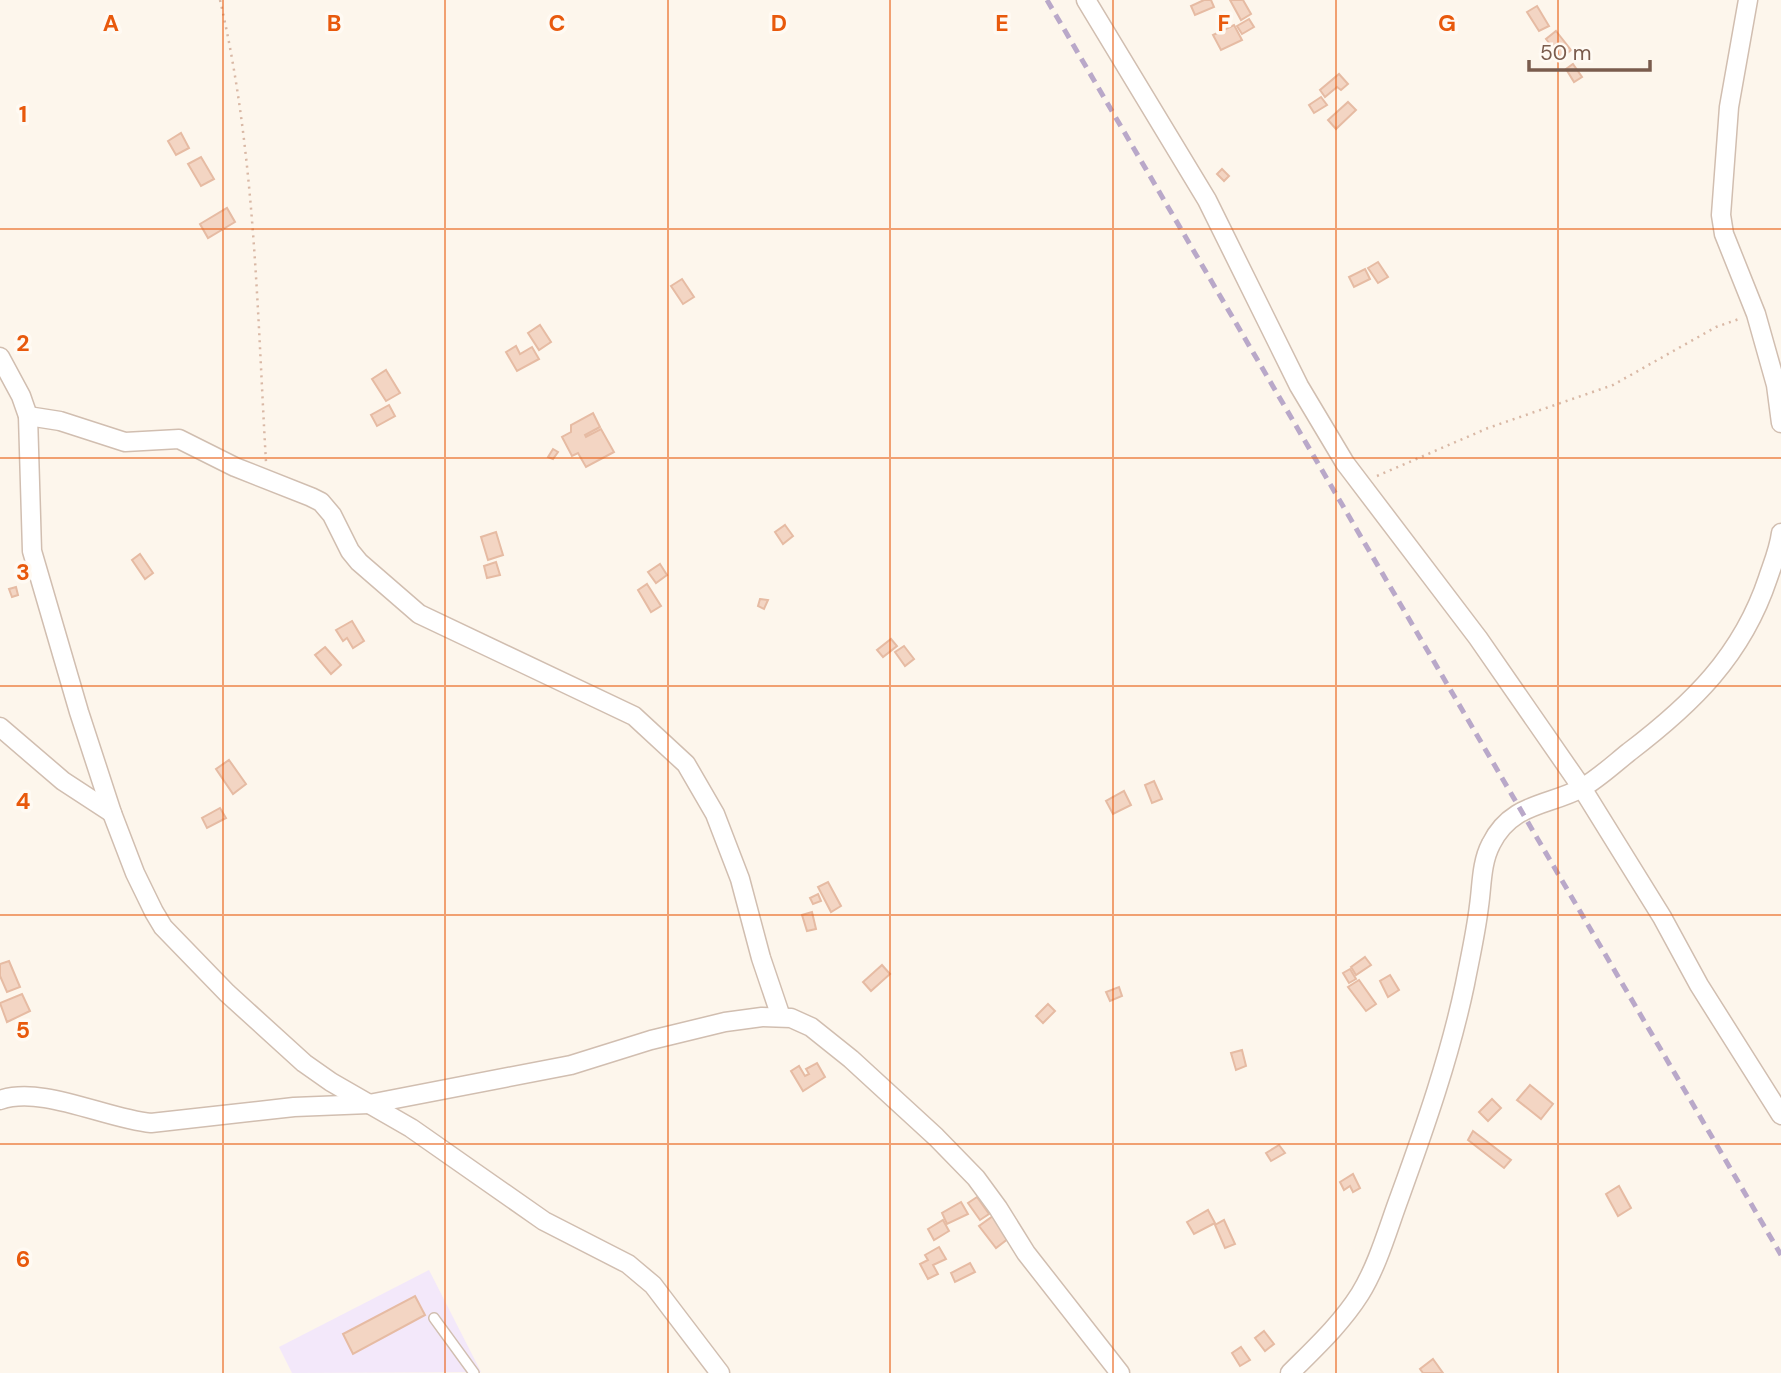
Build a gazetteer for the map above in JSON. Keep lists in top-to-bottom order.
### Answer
{
  "scale_bar": "50 m",
  "grid": {
    "columns": [
      "A",
      "B",
      "C",
      "D",
      "E",
      "F",
      "G"
    ],
    "rows": [
      "1",
      "2",
      "3",
      "4",
      "5",
      "6"
    ]
  }
}
